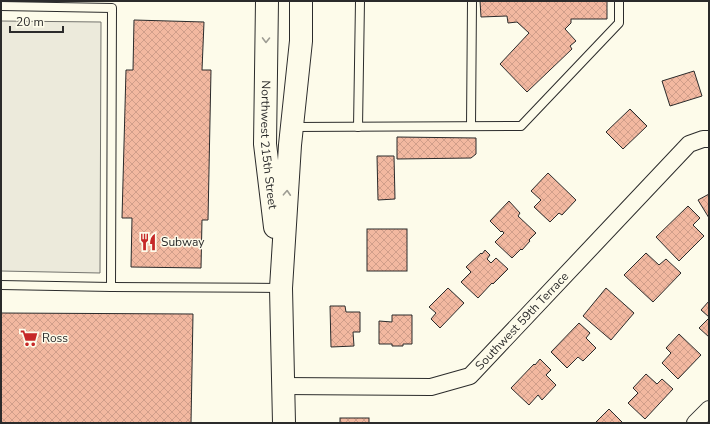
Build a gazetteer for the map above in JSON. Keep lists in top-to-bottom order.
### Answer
{
  "streets": {
    "street": ["Northwest 215th Street", "Southwest 59th Terrace"]
  },
  "crossings": [
    ["Northwest 215th Street", "Southwest 59th Terrace"]
  ],
  "places": {
    "restaurant": ["Subway"],
    "supermarket": ["Ross"]
  },
  "scale_bar": "20 m"
}
